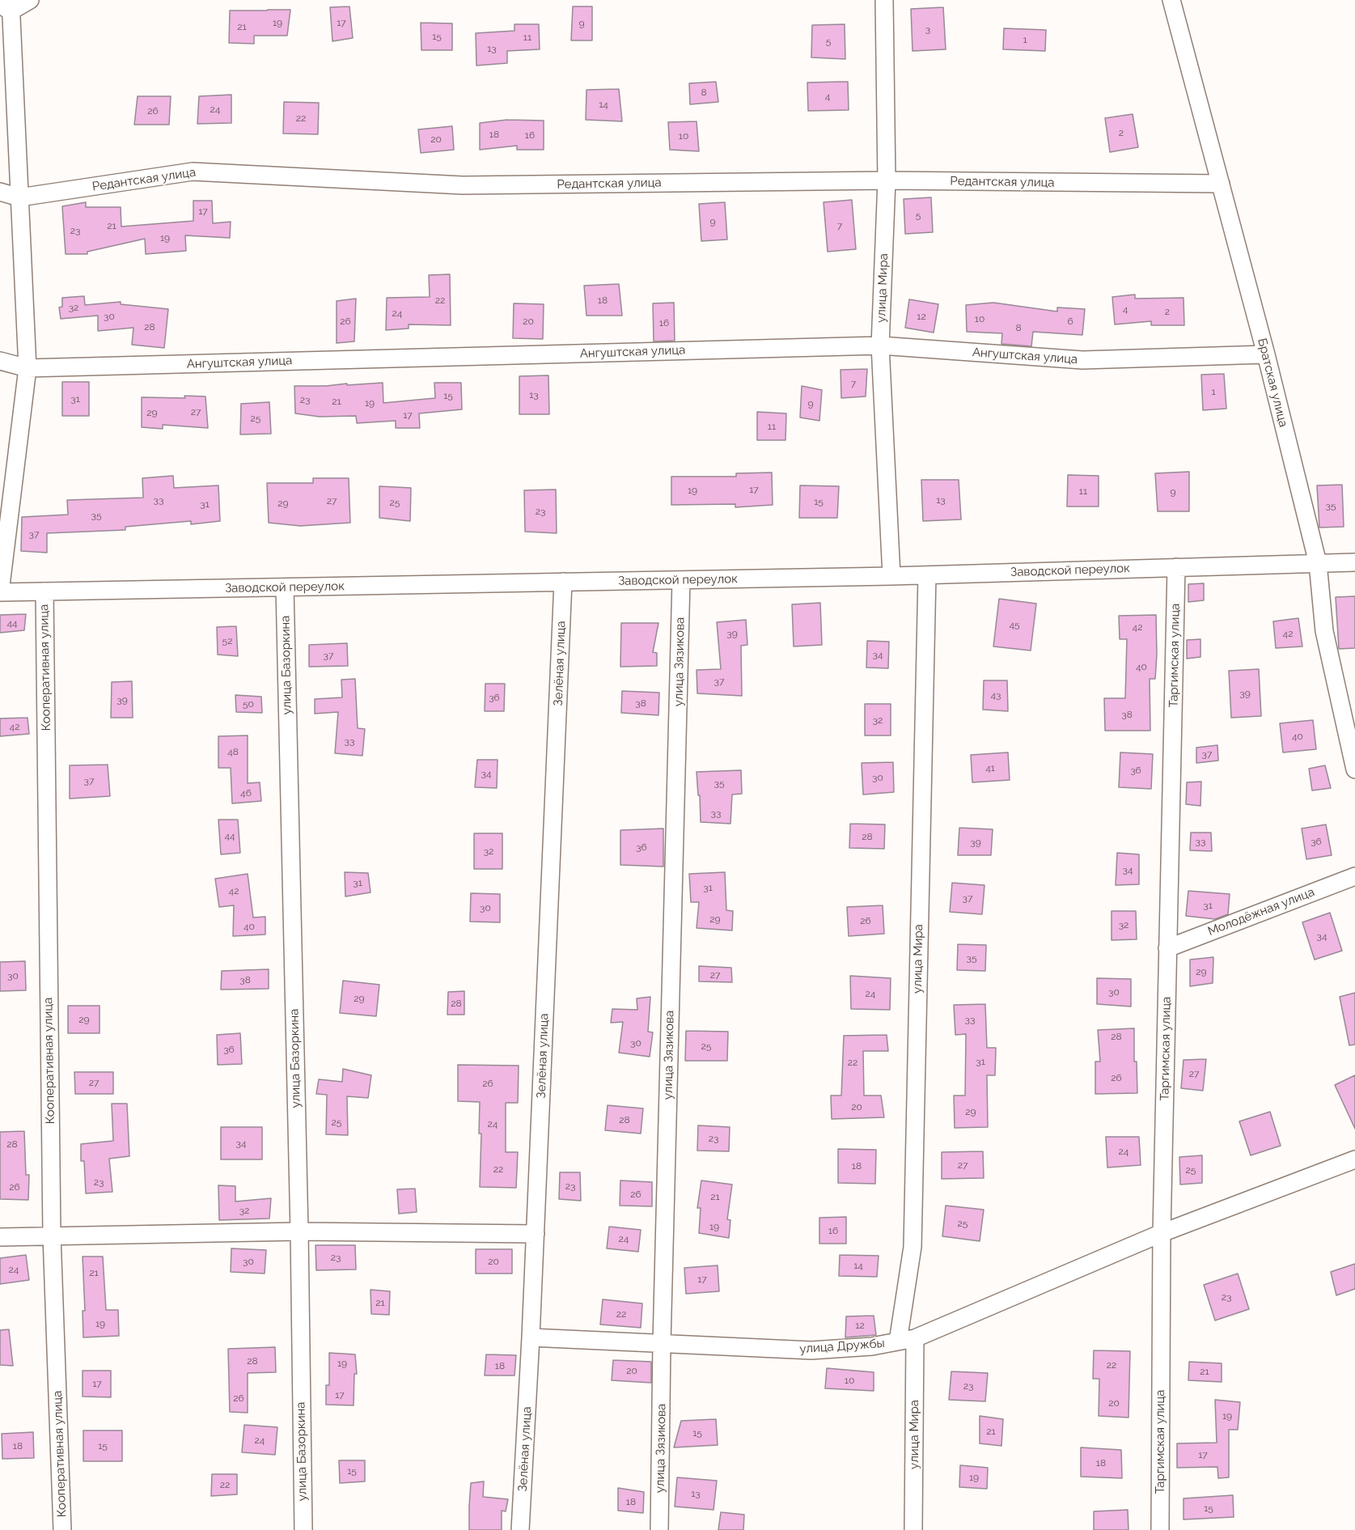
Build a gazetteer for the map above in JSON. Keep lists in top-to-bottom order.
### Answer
{
  "streets": {
    "street": [
      "Редантская улица",
      "улица Мира",
      "Ангуштская улица",
      "Братская улица",
      "Заводской переулок",
      "Таргимская улица",
      "улица Зязикова",
      "Зелёная улица",
      "улица Базоркина",
      "Кооперативная улица",
      "Молодёжная улица",
      "улица Дружбы"
    ]
  },
  "crossings": [
    ["Редантская улица", "улица Мира"],
    ["Редантская улица", "Братская улица"],
    ["улица Мира", "Ангуштская улица"],
    ["улица Мира", "Заводской переулок"],
    ["улица Мира", "улица Дружбы"],
    ["Ангуштская улица", "Братская улица"],
    ["Братская улица", "Заводской переулок"],
    ["Заводской переулок", "Таргимская улица"],
    ["Заводской переулок", "улица Зязикова"],
    ["Заводской переулок", "Зелёная улица"],
    ["Заводской переулок", "улица Базоркина"],
    ["Заводской переулок", "Кооперативная улица"],
    ["Таргимская улица", "Молодёжная улица"],
    ["Таргимская улица", "улица Дружбы"],
    ["улица Зязикова", "улица Дружбы"],
    ["Зелёная улица", "улица Дружбы"]
  ],
  "house_numbers": [
    "19",
    "17",
    "9",
    "21",
    "3",
    "15",
    "11",
    "1",
    "5",
    "13",
    "8",
    "4",
    "14",
    "24",
    "26",
    "22",
    "2",
    "18",
    "16",
    "10",
    "20",
    "17",
    "5",
    "9",
    "21",
    "7",
    "23",
    "19",
    "22",
    "18",
    "32",
    "4",
    "2",
    "24",
    "30",
    "12",
    "10",
    "26",
    "20",
    "6",
    "16",
    "28",
    "8",
    "7",
    "1",
    "13",
    "15",
    "31",
    "23",
    "21",
    "19",
    "9",
    "27",
    "29",
    "17",
    "25",
    "11",
    "17",
    "19",
    "11",
    "9",
    "33",
    "13",
    "27",
    "15",
    "25",
    "29",
    "31",
    "35",
    "23",
    "35",
    "37",
    "44",
    "45",
    "42",
    "39",
    "42",
    "52",
    "34",
    "37",
    "40",
    "37",
    "39",
    "43",
    "36",
    "39",
    "38",
    "50",
    "38",
    "32",
    "42",
    "40",
    "33",
    "48",
    "37",
    "41",
    "36",
    "34",
    "30",
    "37",
    "35",
    "46",
    "33",
    "44",
    "28",
    "33",
    "36",
    "39",
    "36",
    "32",
    "34",
    "31",
    "31",
    "42",
    "37",
    "31",
    "30",
    "29",
    "26",
    "32",
    "40",
    "34",
    "35",
    "29",
    "27",
    "30",
    "38",
    "30",
    "24",
    "29",
    "28",
    "29",
    "33",
    "28",
    "30",
    "25",
    "36",
    "31",
    "22",
    "27",
    "26",
    "27",
    "26",
    "20",
    "29",
    "28",
    "25",
    "24",
    "23",
    "34",
    "28",
    "24",
    "27",
    "18",
    "22",
    "25",
    "23",
    "23",
    "26",
    "26",
    "21",
    "32",
    "25",
    "19",
    "16",
    "24",
    "23",
    "30",
    "20",
    "14",
    "24",
    "21",
    "17",
    "23",
    "21",
    "22",
    "19",
    "12",
    "28",
    "19",
    "22",
    "18",
    "20",
    "21",
    "10",
    "17",
    "23",
    "17",
    "26",
    "20",
    "19",
    "21",
    "15",
    "24",
    "18",
    "15",
    "17",
    "18",
    "15",
    "19",
    "22",
    "13",
    "18",
    "15"
  ]
}
